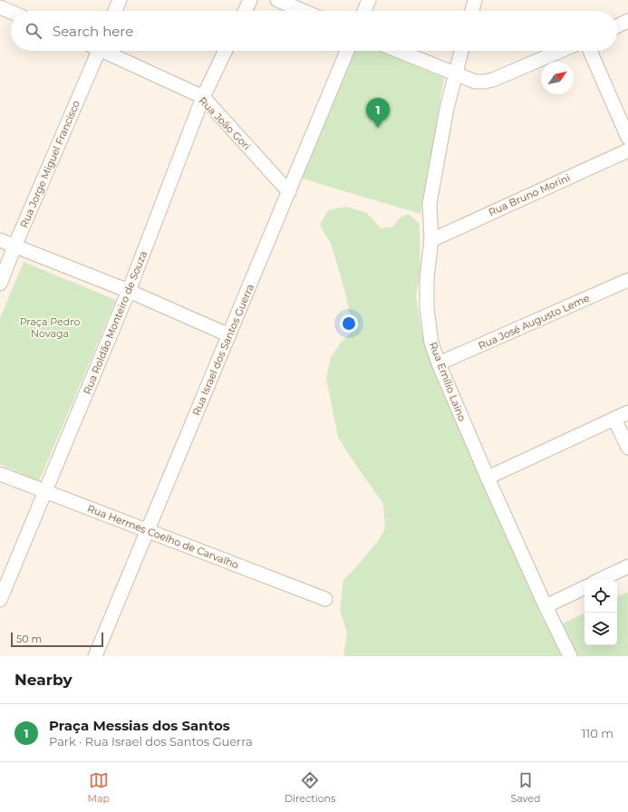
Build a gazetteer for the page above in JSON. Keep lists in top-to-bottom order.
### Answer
{
  "streets": {
    "street": [
      "Rua João Gori",
      "Rua Jorge Miguel Francisco",
      "Rua Bruno Morini",
      "Rua José Augusto Leme",
      "Rua Roldão Monteiro de Souza",
      "Rua Israel dos Santos Guerra",
      "Rua Emílio Laino",
      "Rua Hermes Coelho de Carvalho"
    ]
  },
  "crossings": [
    ["Rua João Gori", "Rua Roldão Monteiro de Souza"],
    ["Rua João Gori", "Rua Israel dos Santos Guerra"],
    ["Rua Bruno Morini", "Rua Emílio Laino"],
    ["Rua José Augusto Leme", "Rua Emílio Laino"],
    ["Rua Roldão Monteiro de Souza", "Rua Hermes Coelho de Carvalho"],
    ["Rua Israel dos Santos Guerra", "Rua Hermes Coelho de Carvalho"]
  ],
  "parks": ["Praça Pedro Novaga"],
  "scale_bar": "50 m",
  "north": "top right",
  "page": {
    "search": "Search here",
    "pins": "1",
    "scale": "50 m",
    "heading": "Nearby",
    "list": [
      {
        "mark": "1",
        "name": "Praça Messias dos Santos",
        "note": "Park · Rua Israel dos Santos Guerra",
        "value": "110 m"
      }
    ],
    "nav": ["Map", "Directions", "Saved"]
  }
}
